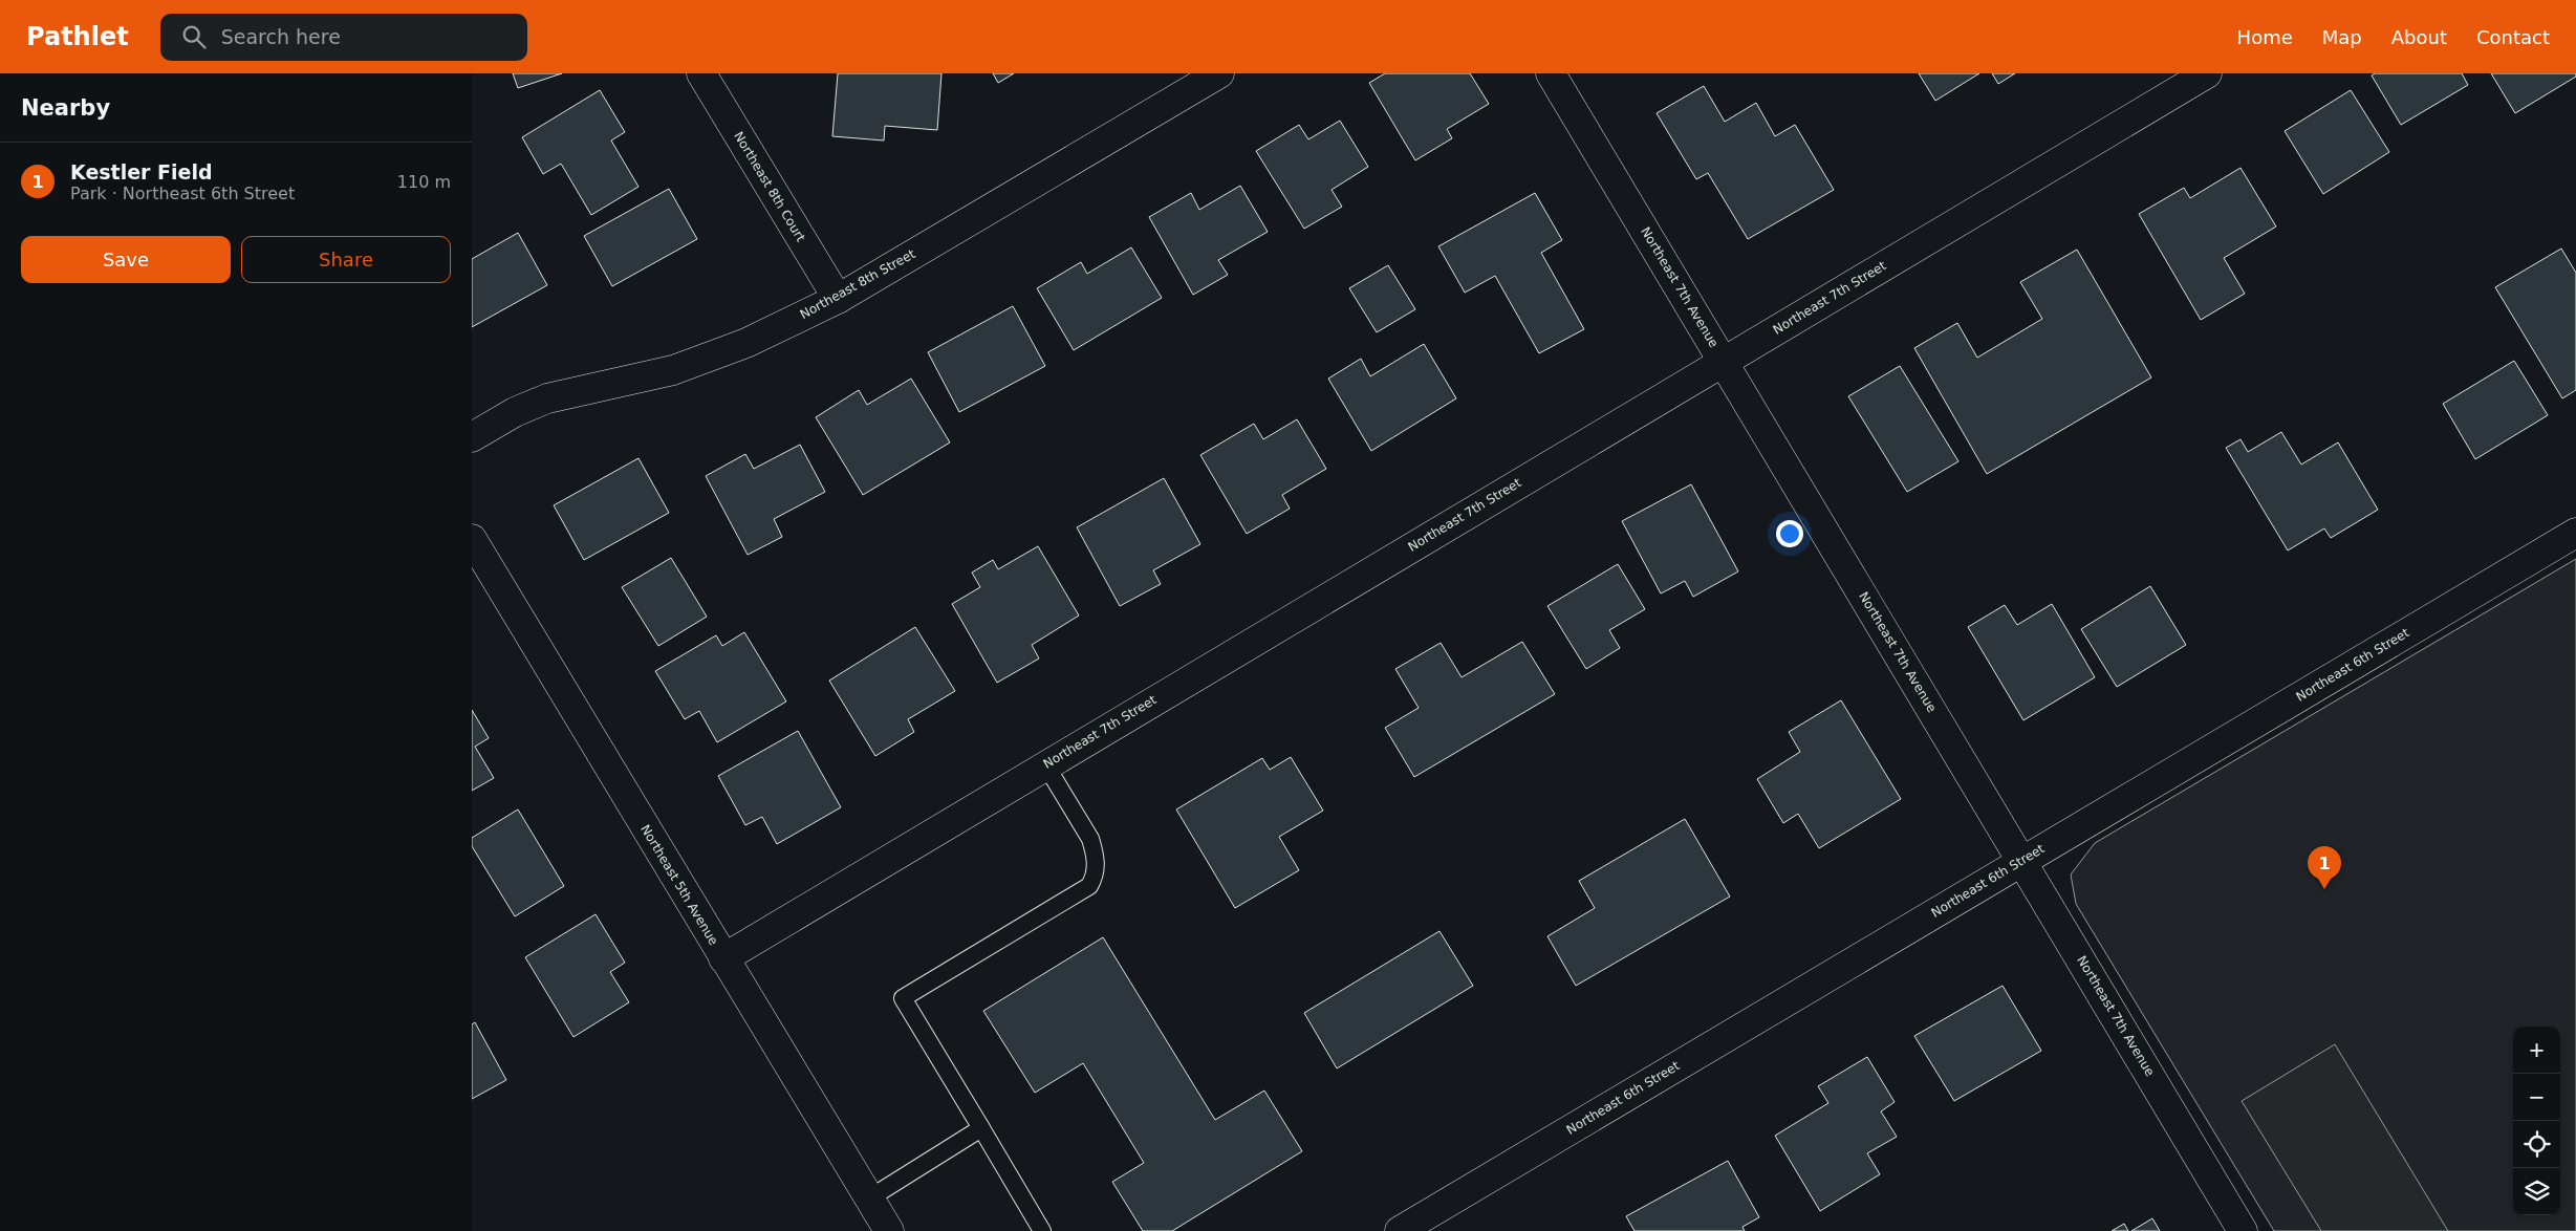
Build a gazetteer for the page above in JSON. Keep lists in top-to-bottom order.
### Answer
{
  "streets": {
    "street": [
      "Northeast 8th Court",
      "Northeast 8th Street",
      "Northeast 7th Avenue",
      "Northeast 7th Street",
      "Northeast 6th Street",
      "Northeast 5th Avenue"
    ]
  },
  "crossings": [
    ["Northeast 8th Court", "Northeast 8th Street"],
    ["Northeast 7th Avenue", "Northeast 7th Street"],
    ["Northeast 7th Avenue", "Northeast 6th Street"],
    ["Northeast 7th Street", "Northeast 5th Avenue"]
  ],
  "page": {
    "header": "Pathlet",
    "search": "Search here",
    "nav": [
      "Home",
      "Map",
      "About",
      "Contact"
    ],
    "heading": "Nearby",
    "list": [
      {
        "mark": "1",
        "name": "Kestler Field",
        "note": "Park · Northeast 6th Street",
        "value": "110 m"
      }
    ],
    "buttons": ["Save", "Share"],
    "pins": "1",
    "map_buttons": ["+", "−"]
  }
}
